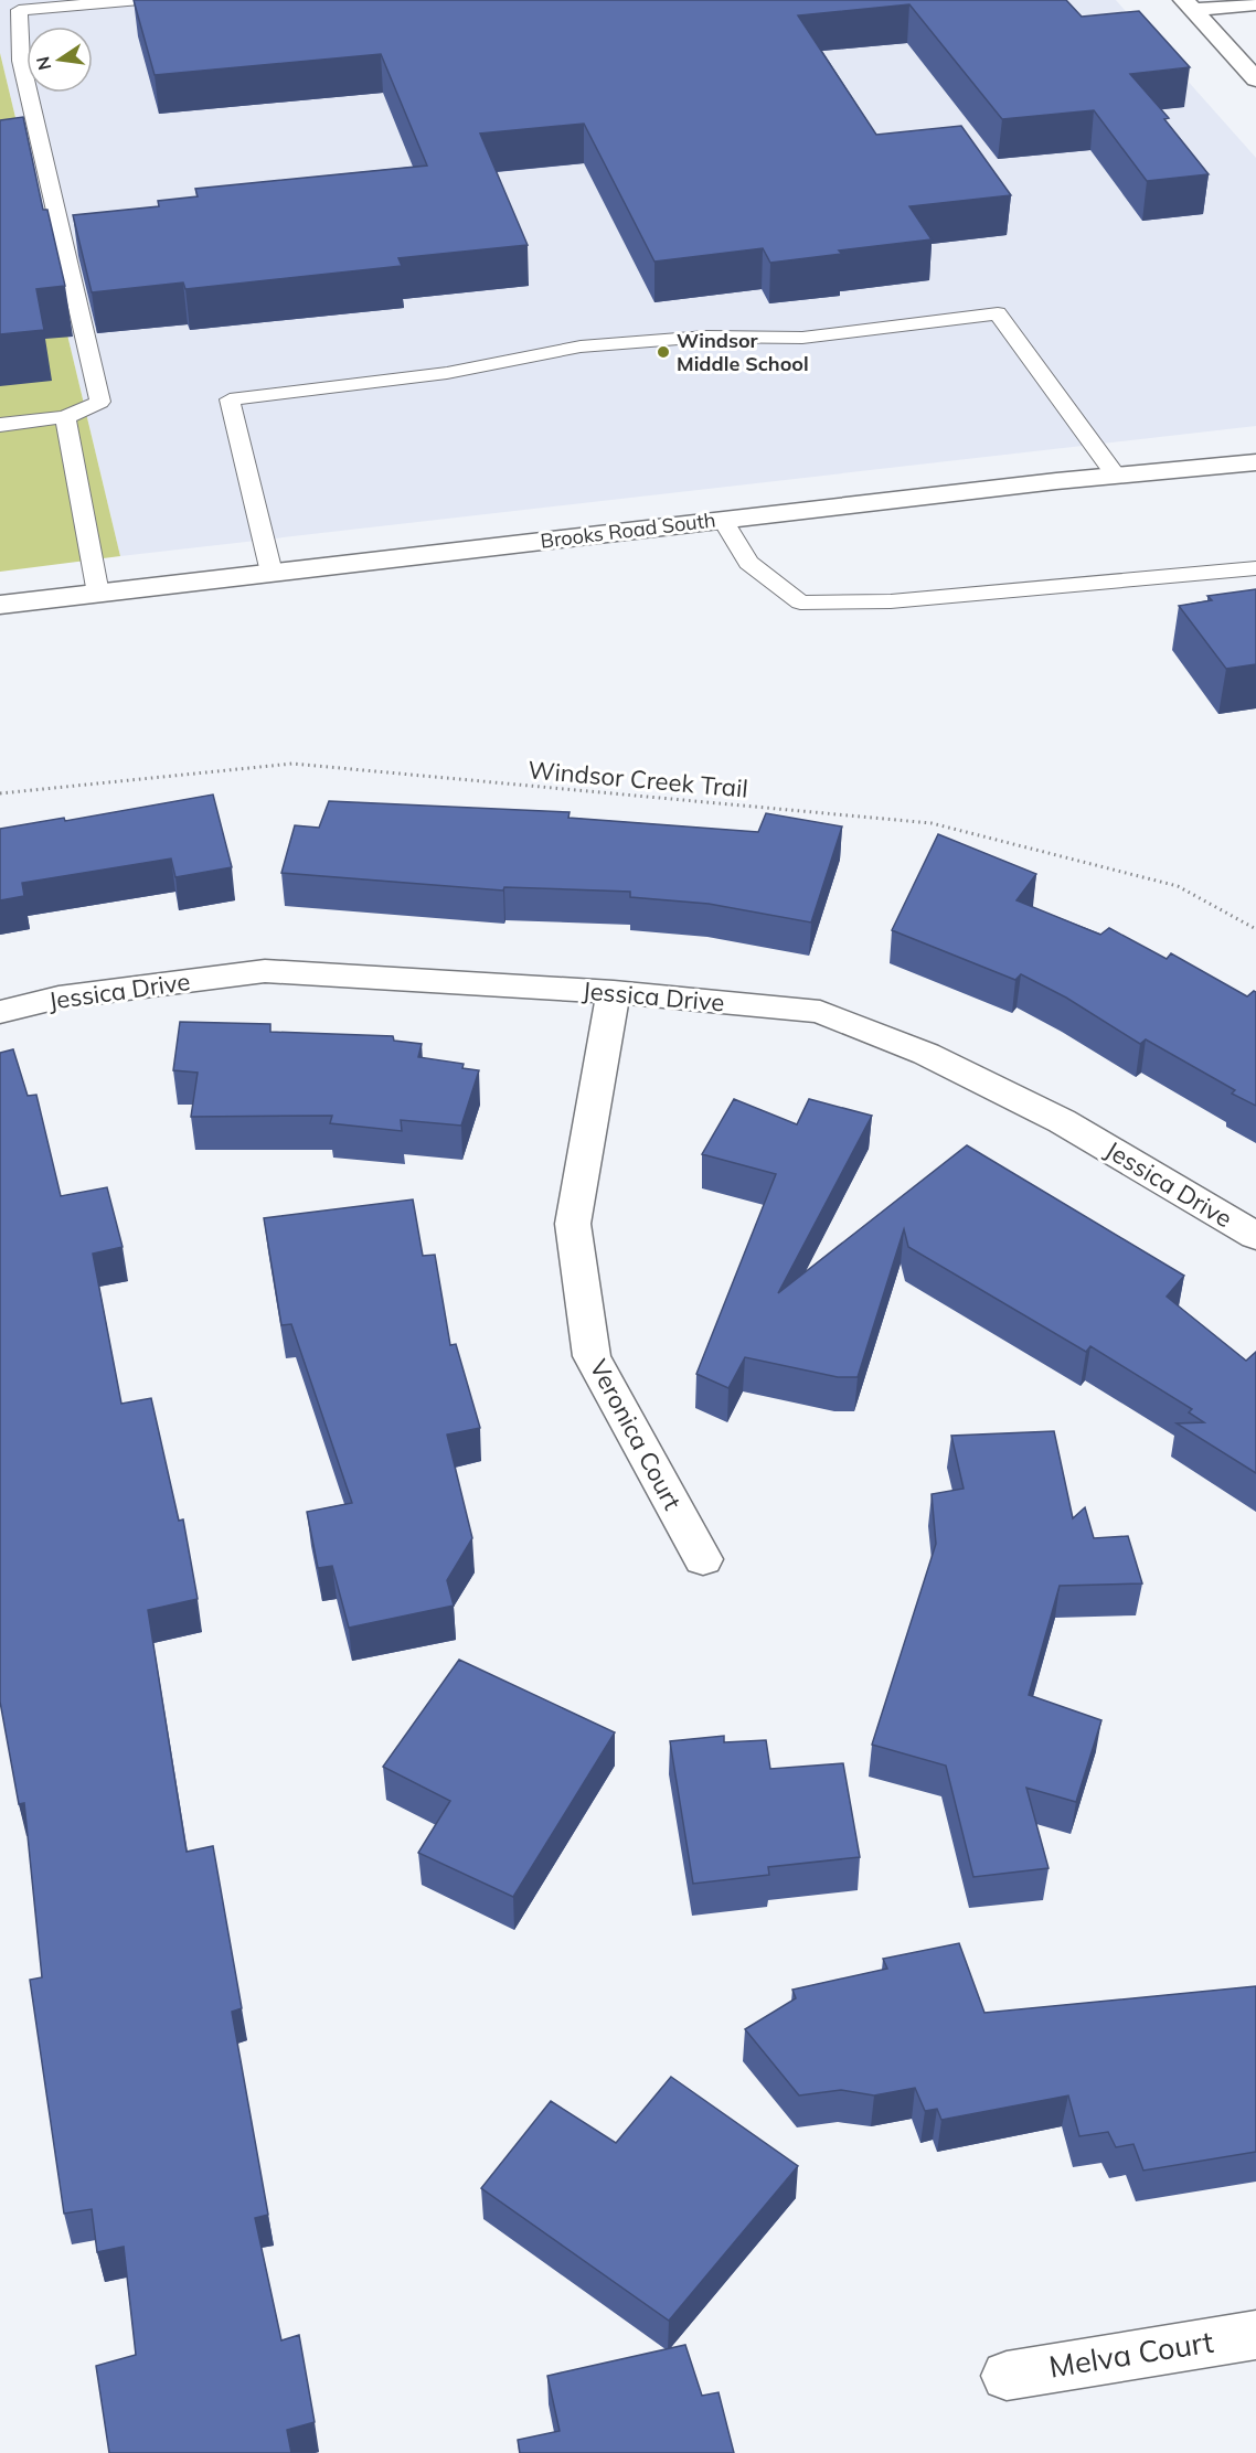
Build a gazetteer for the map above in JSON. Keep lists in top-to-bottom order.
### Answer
{
  "streets": {
    "street": [
      "Brooks Road South",
      "Jessica Drive",
      "Veronica Court",
      "Melva Court"
    ],
    "path": ["Windsor Creek Trail"]
  },
  "crossings": [
    ["Jessica Drive", "Veronica Court"]
  ],
  "places": ["Windsor Middle School"],
  "north": "left"
}
